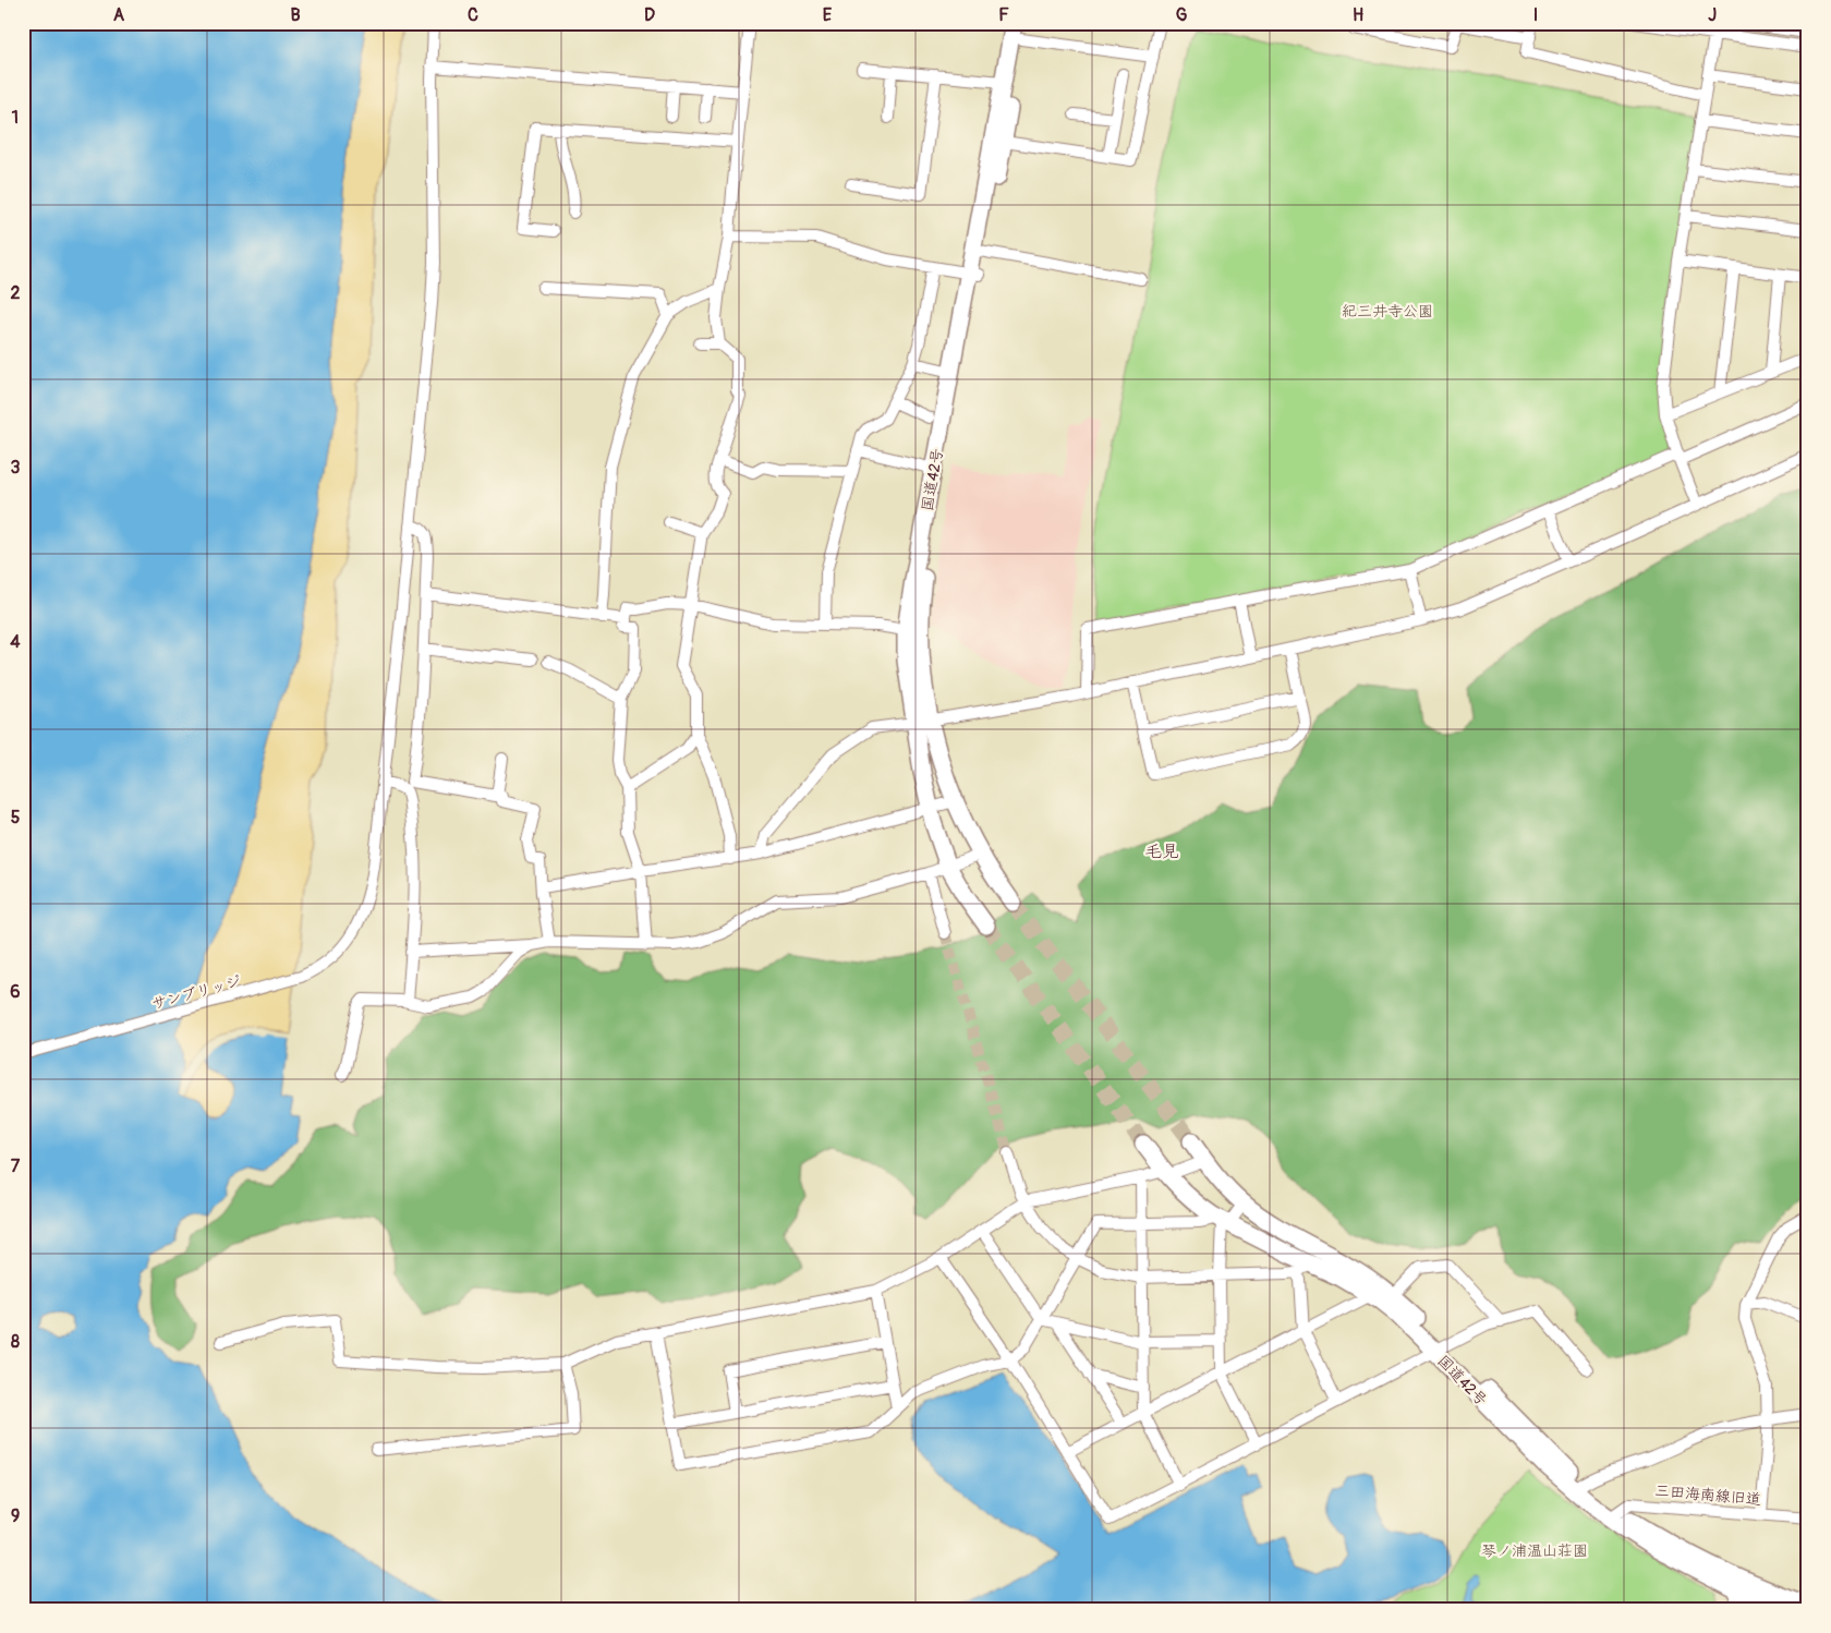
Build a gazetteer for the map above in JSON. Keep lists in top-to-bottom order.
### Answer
{
  "streets": {
    "highway": ["国道42号"],
    "street": ["サンブリッジ", "三田海南線旧道"]
  },
  "crossings": [
    ["国道42号", "三田海南線旧道"]
  ],
  "districts": ["毛見"],
  "parks": ["紀三井寺公園", "琴ノ浦温山荘園"],
  "grid": {
    "columns": [
      "A",
      "B",
      "C",
      "D",
      "E",
      "F",
      "G",
      "H",
      "I",
      "J"
    ],
    "rows": [
      "1",
      "2",
      "3",
      "4",
      "5",
      "6",
      "7",
      "8",
      "9"
    ]
  }
}
